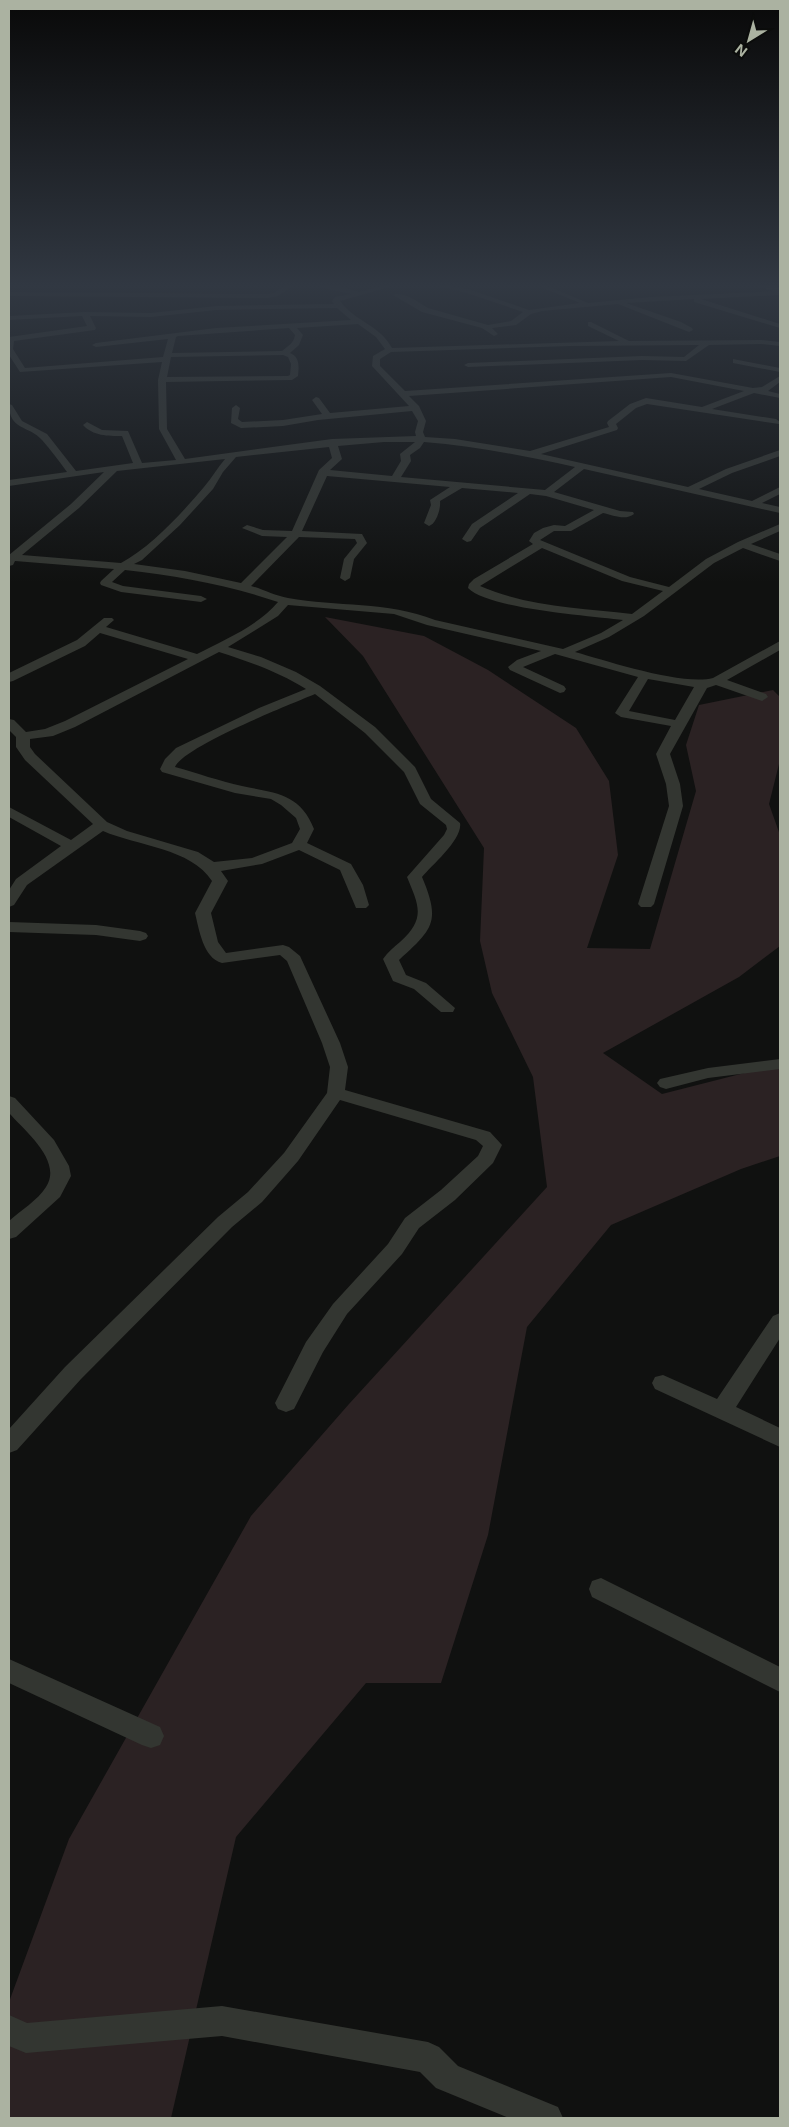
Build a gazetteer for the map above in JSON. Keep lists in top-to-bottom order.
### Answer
{
  "north": "bottom left"
}
